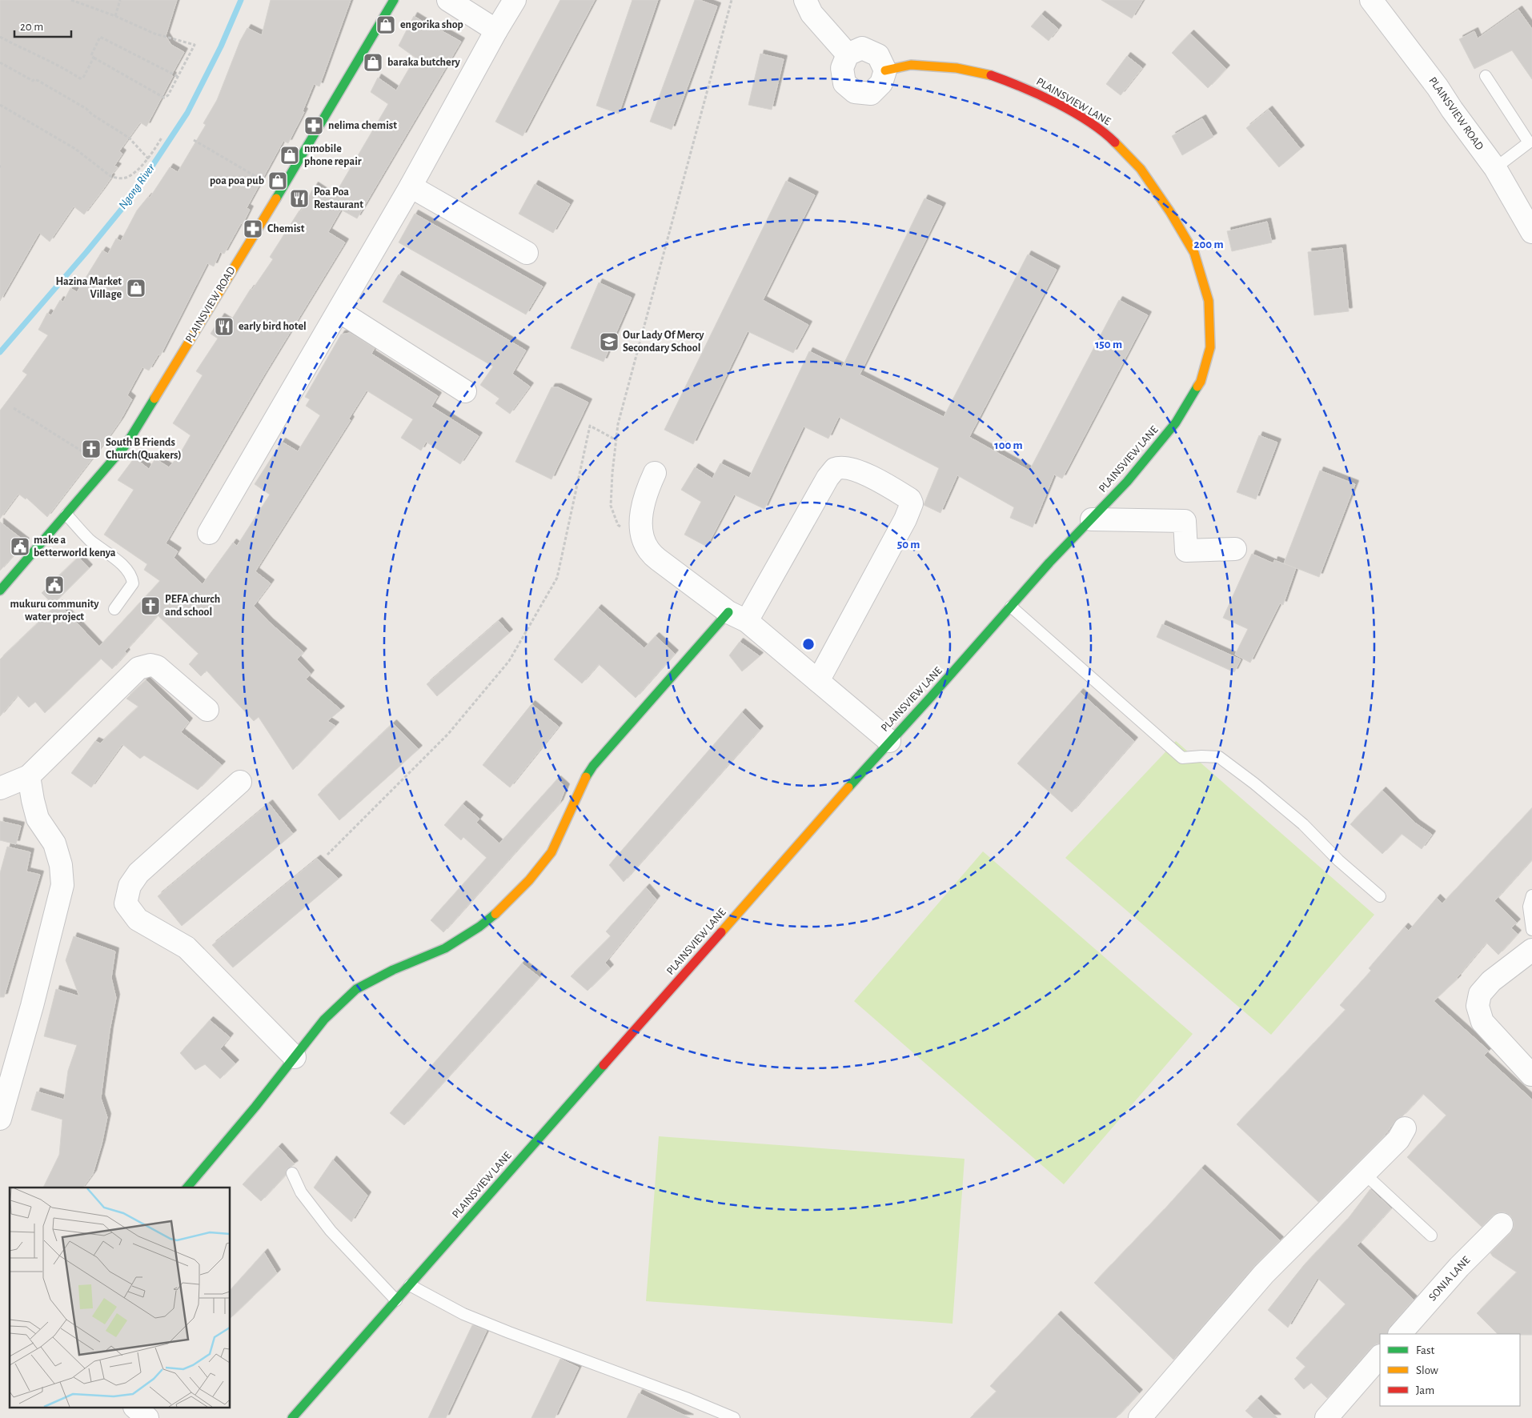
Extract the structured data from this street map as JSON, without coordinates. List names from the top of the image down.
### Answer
{
  "streets": {
    "street": ["PLAINSVIEW LANE", "PLAINSVIEW ROAD", "SONIA LANE"]
  },
  "water": ["Ngong River"],
  "places": {
    "shop": [
      "engorika shop",
      "baraka butchery",
      "nmobile phone repair",
      "poa poa pub",
      "Hazina Market Village"
    ],
    "pharmacy": ["nelima chemist", "Chemist"],
    "restaurant": ["Poa Poa Restaurant", "early bird hotel"],
    "school or university": ["Our Lady Of Mercy Secondary School"],
    "church": ["South B Friends Church(Quakers)", "PEFA church and school"],
    "public building": ["make a betterworld kenya", "mukuru community water project"]
  },
  "legend": ["Fast", "Slow", "Jam"],
  "scale_bar": "20 m",
  "rings": [
    "200 m",
    "150 m",
    "100 m",
    "50 m"
  ]
}
